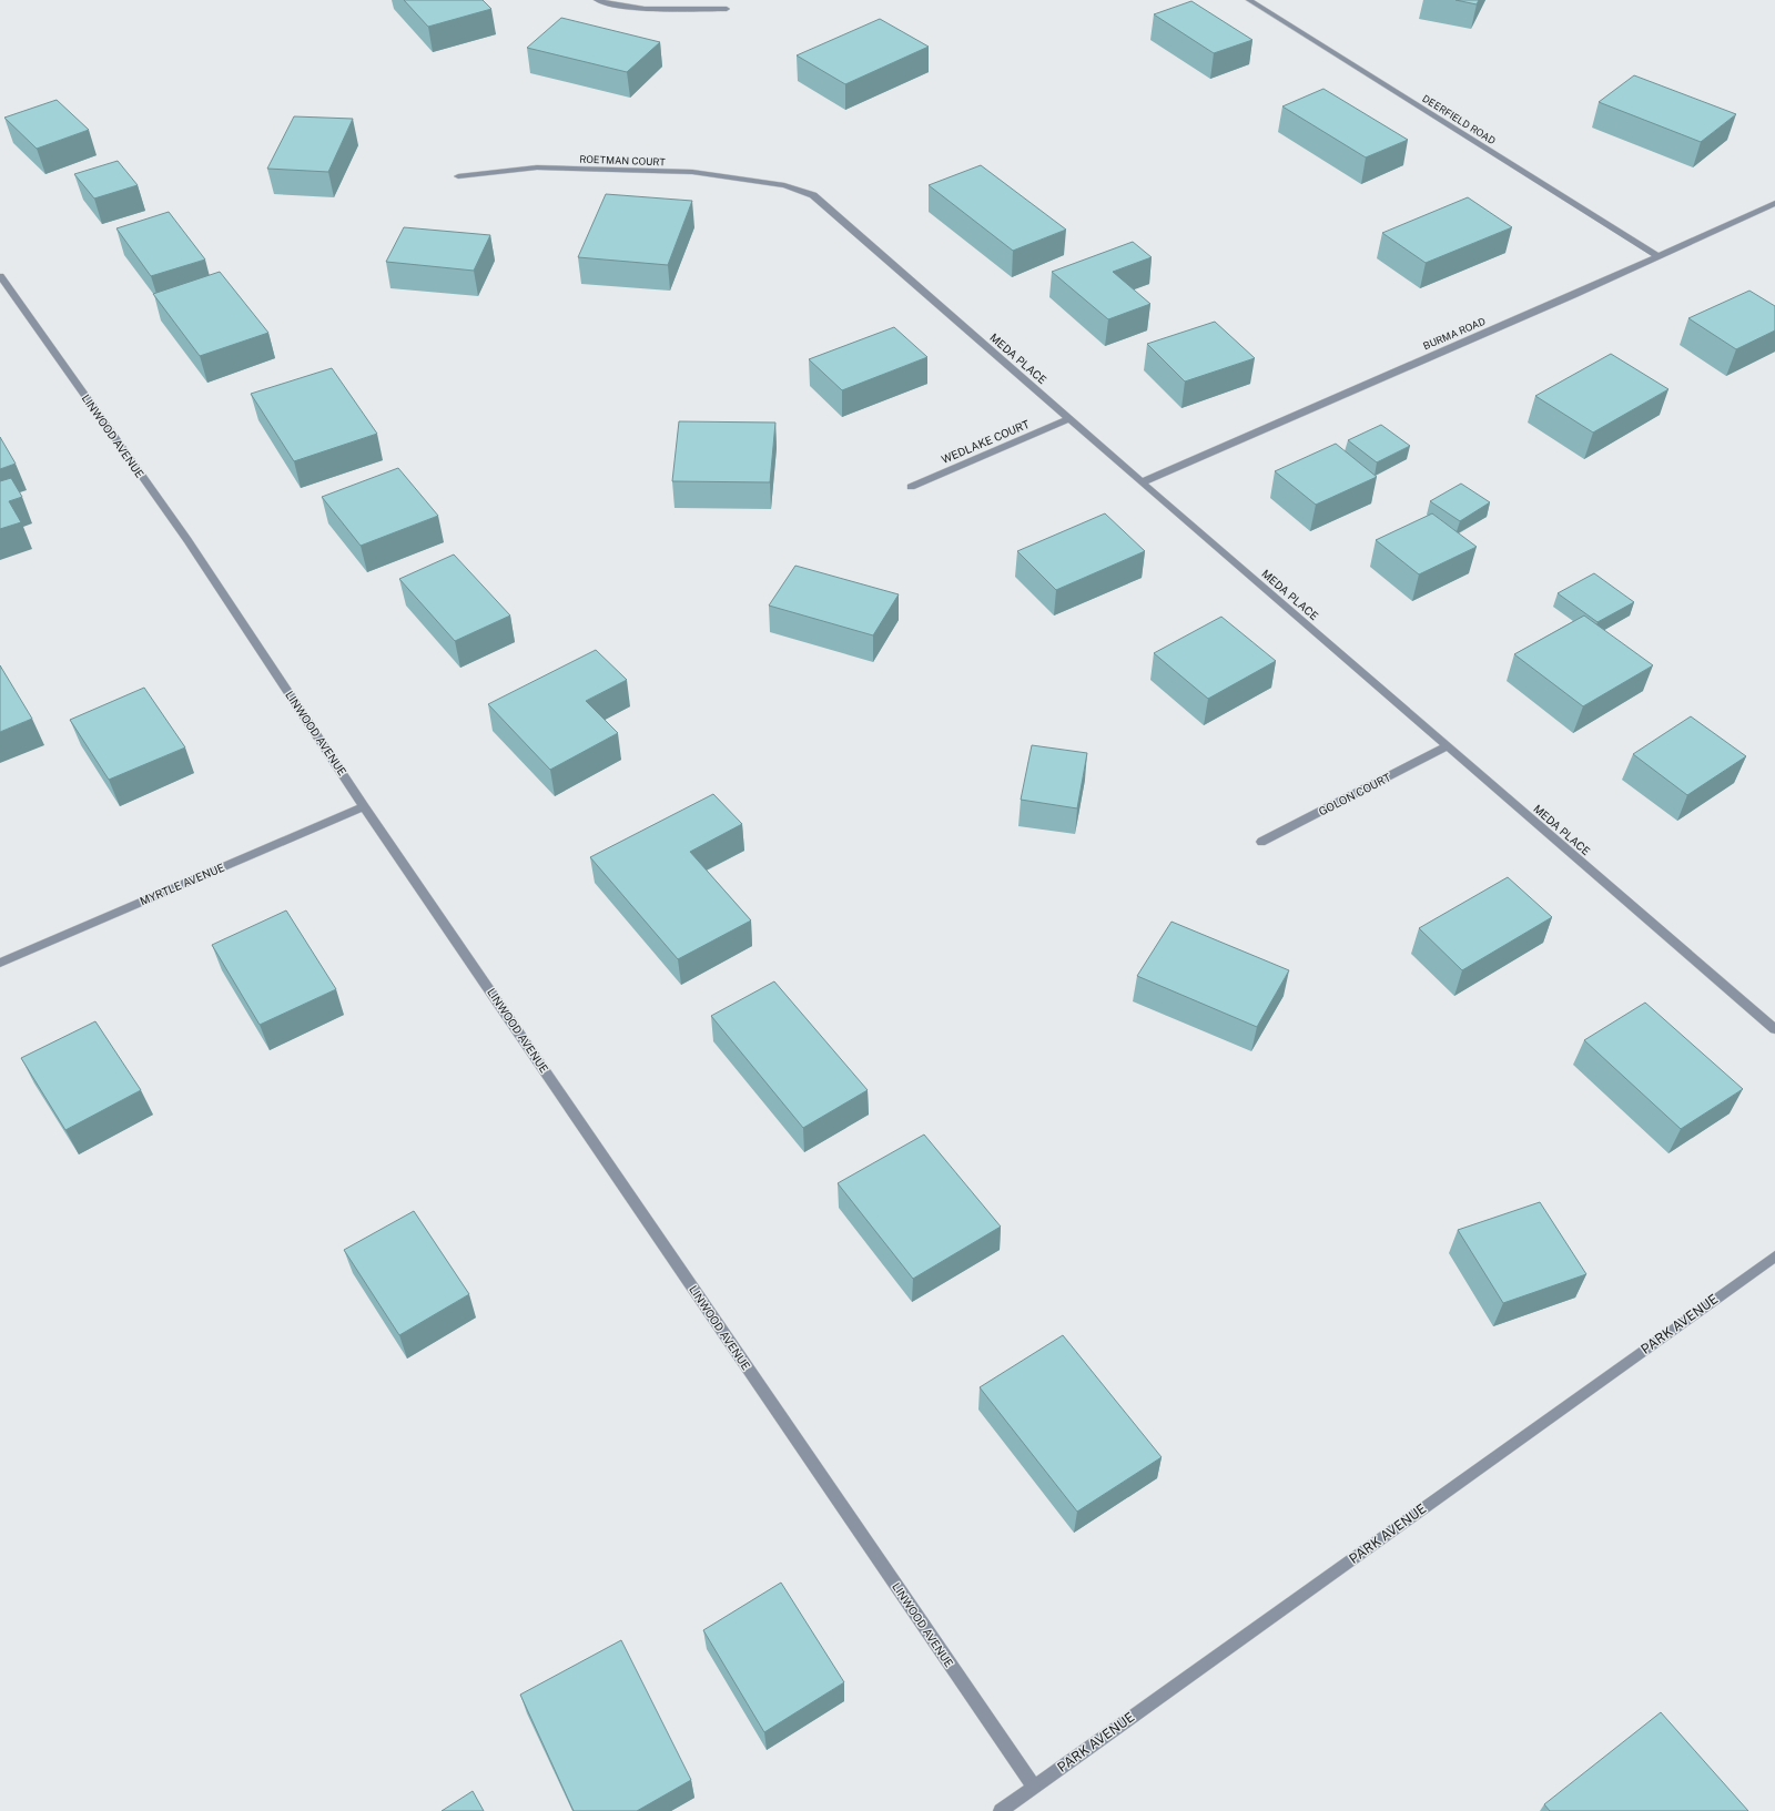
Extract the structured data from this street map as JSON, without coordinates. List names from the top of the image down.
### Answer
{
  "streets": {
    "street": [
      "DEERFIELD ROAD",
      "ROETMAN COURT",
      "BURMA ROAD",
      "MEDA PLACE",
      "LINWOOD AVENUE",
      "WEDLAKE COURT",
      "GOLON COURT",
      "MYRTLE AVENUE",
      "PARK AVENUE"
    ]
  },
  "crossings": [
    ["DEERFIELD ROAD", "BURMA ROAD"],
    ["ROETMAN COURT", "MEDA PLACE"],
    ["BURMA ROAD", "MEDA PLACE"],
    ["MEDA PLACE", "WEDLAKE COURT"],
    ["MEDA PLACE", "GOLON COURT"],
    ["LINWOOD AVENUE", "MYRTLE AVENUE"],
    ["LINWOOD AVENUE", "PARK AVENUE"]
  ]
}
